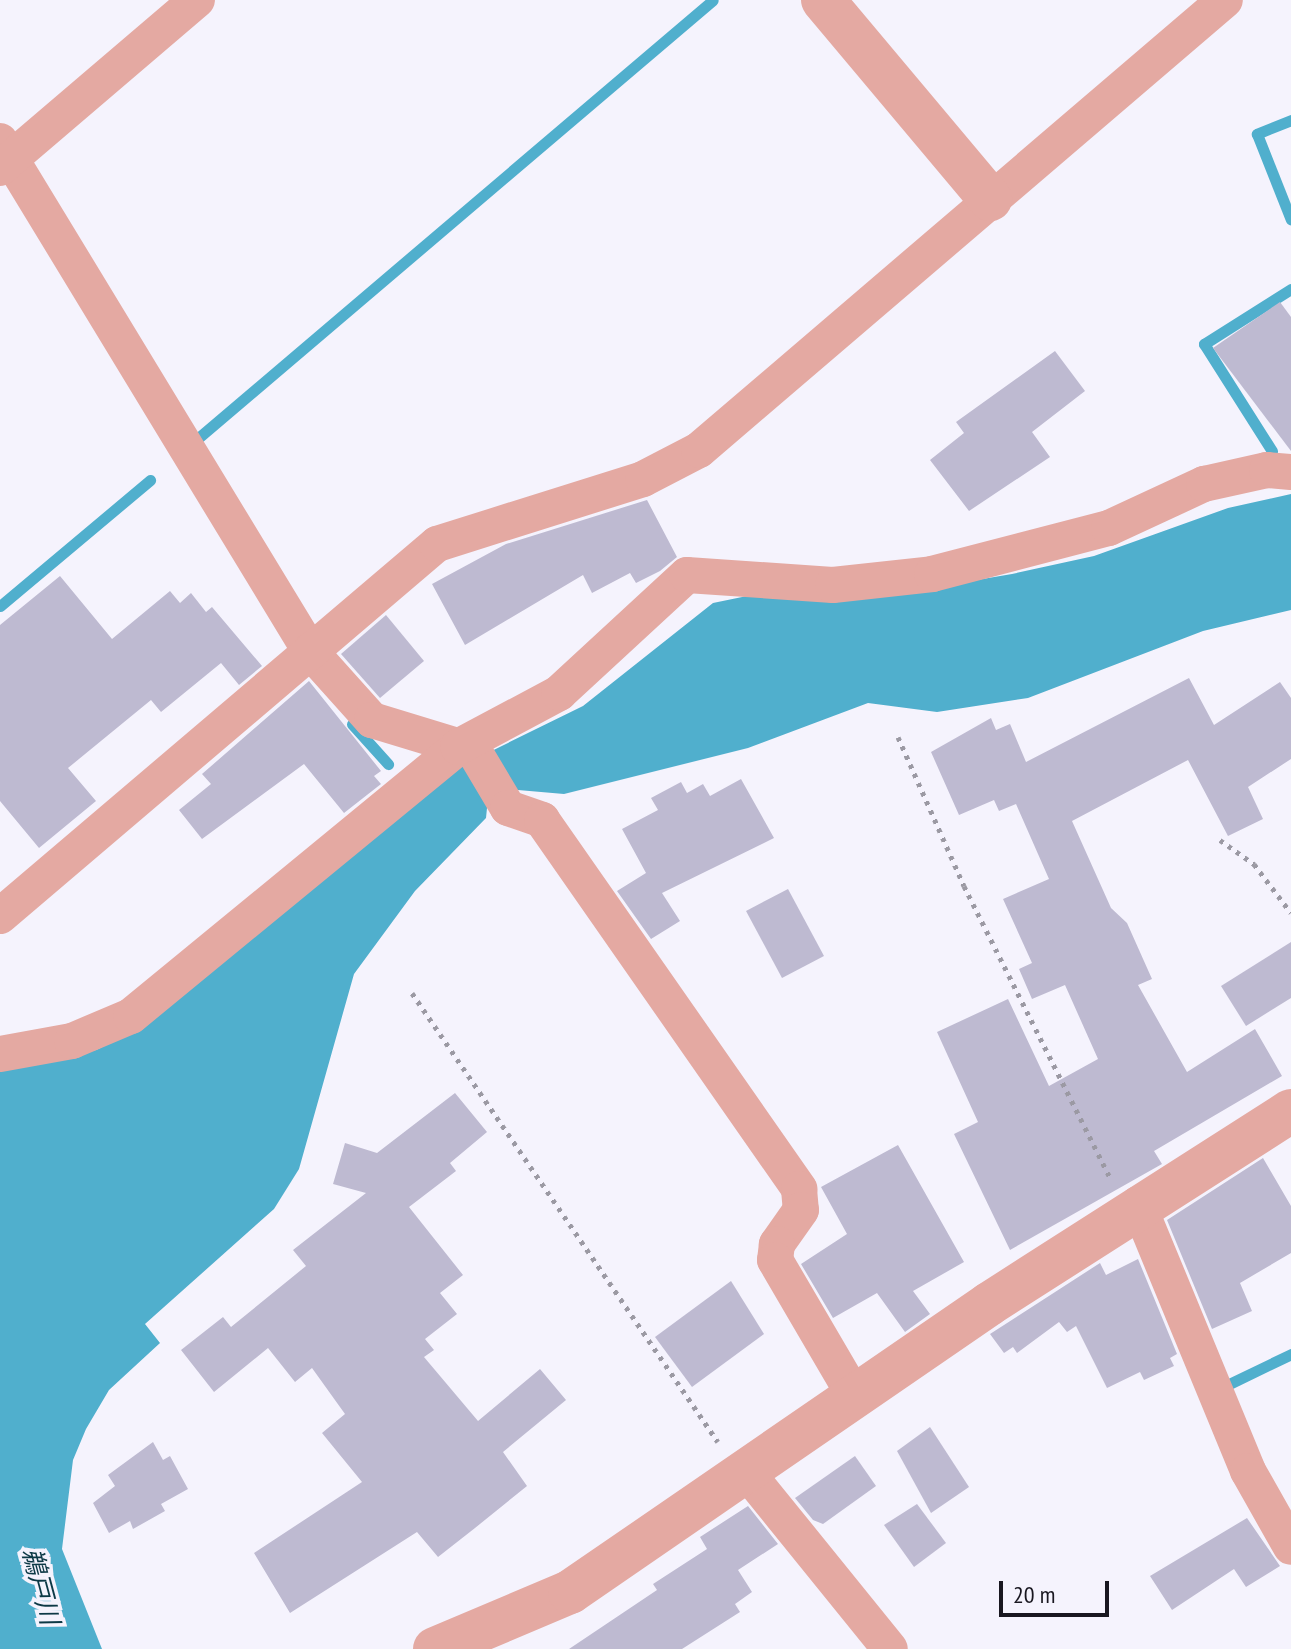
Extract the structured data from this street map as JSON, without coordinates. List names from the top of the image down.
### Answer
{
  "water": ["鵜戸川"],
  "scale_bar": "20 m"
}
